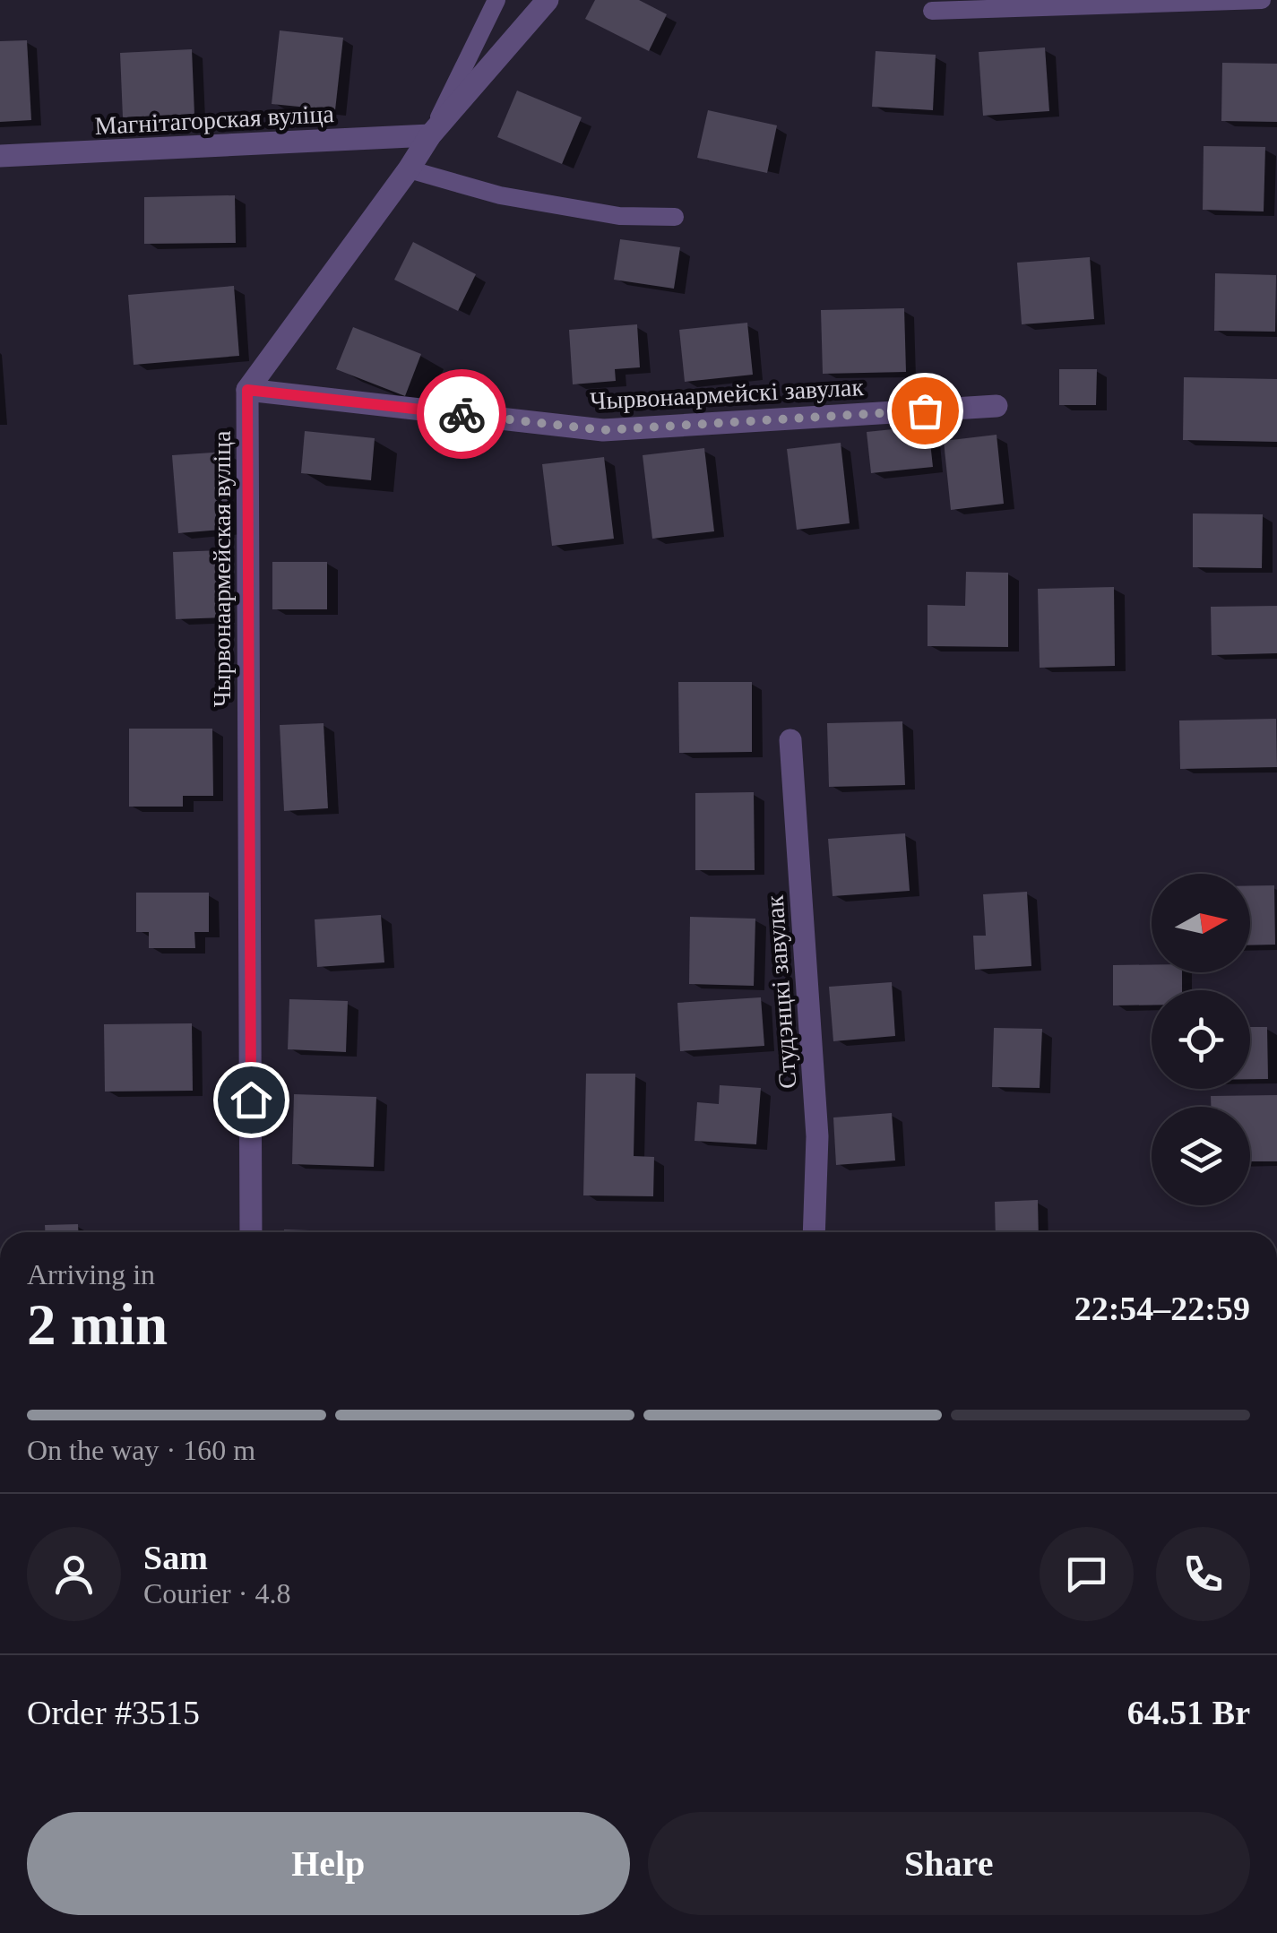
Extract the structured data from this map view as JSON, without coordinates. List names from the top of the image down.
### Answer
{
  "streets": {
    "street": [
      "Магнітагорская вуліца",
      "Чырвонаармейскі завулак",
      "Чырвонаармейская вуліца",
      "Студэнцкі завулак"
    ]
  },
  "crossings": [
    ["Чырвонаармейскі завулак", "Чырвонаармейская вуліца"]
  ],
  "north": "right",
  "page": {
    "heading": ["2 min", "Arriving in", "22:54–22:59"],
    "panel": [
      "Sam",
      "Courier · 4.8",
      "Order #3515",
      "64.51 Br"
    ],
    "bar": "On the way · 160 m",
    "buttons": ["Help", "Share"]
  }
}
